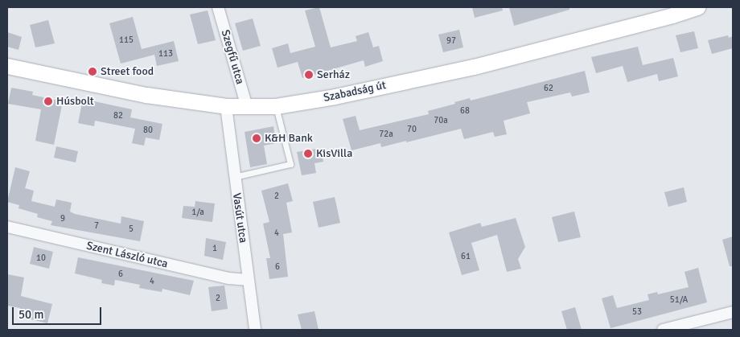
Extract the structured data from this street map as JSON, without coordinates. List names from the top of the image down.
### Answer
{
  "streets": {
    "main road": ["Szabadság út"],
    "street": ["Szegfű utca", "Vasút utca", "Szent László utca"]
  },
  "crossings": [
    ["Szegfű utca", "Szabadság út"],
    ["Szabadság út", "Vasút utca"],
    ["Vasút utca", "Szent László utca"]
  ],
  "places": [
    "Street food",
    "Serház",
    "Húsbolt",
    "K&H Bank",
    "KisVilla"
  ],
  "house_numbers": [
    "115",
    "97",
    "113",
    "62",
    "68",
    "82",
    "70a",
    "70",
    "80",
    "72a",
    "2",
    "1/a",
    "9",
    "7",
    "5",
    "4",
    "1",
    "61",
    "10",
    "6",
    "6",
    "4",
    "2",
    "51/A",
    "53"
  ],
  "scale_bar": "50 m"
}
